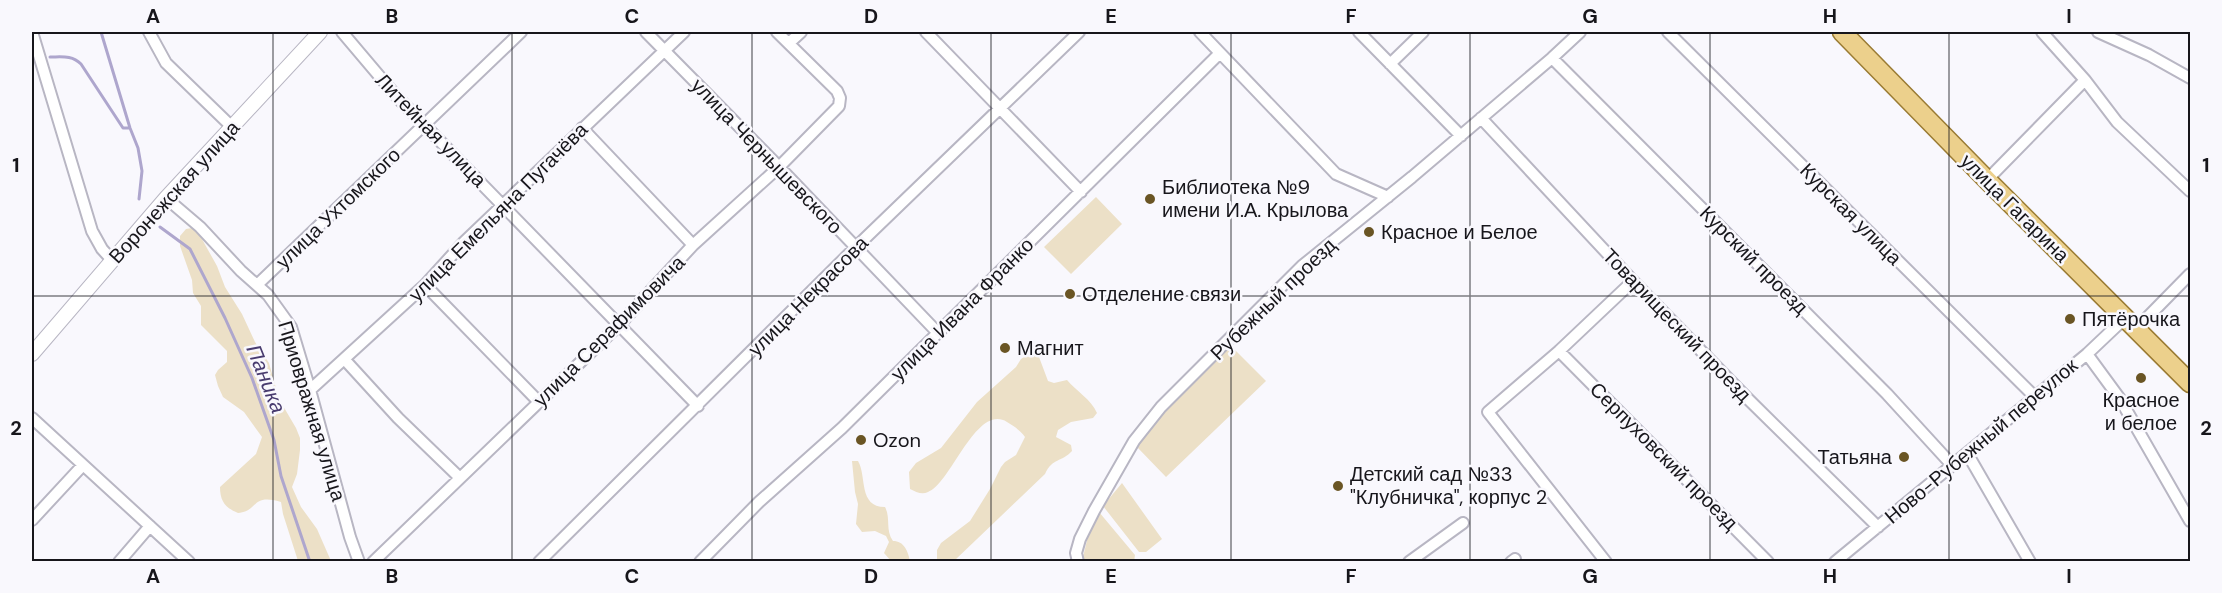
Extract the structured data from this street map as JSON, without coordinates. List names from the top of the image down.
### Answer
{
  "streets": {
    "main road": ["улица Гагарина"],
    "street": [
      "Литейная улица",
      "улица Чернышевского",
      "Воронежская улица",
      "улица Ухтомского",
      "улица Емельяна Пугачёва",
      "Курская улица",
      "Курский проезд",
      "улица Некрасова",
      "Рубежный проезд",
      "улица Ивана Франко",
      "Товарищеский проезд",
      "улица Серафимовича",
      "Приовражная улица",
      "Ново-Рубежный переулок",
      "Серпуховский проезд"
    ]
  },
  "crossings": [
    ["Литейная улица", "улица Ухтомского"],
    ["Литейная улица", "улица Емельяна Пугачёва"],
    ["Литейная улица", "улица Некрасова"],
    ["Литейная улица", "улица Серафимовича"],
    ["улица Чернышевского", "улица Емельяна Пугачёва"],
    ["улица Чернышевского", "улица Некрасова"],
    ["улица Чернышевского", "улица Ивана Франко"],
    ["улица Чернышевского", "улица Серафимовича"],
    ["Воронежская улица", "Приовражная улица"],
    ["улица Ухтомского", "Приовражная улица"],
    ["улица Гагарина", "Ново-Рубежный переулок"],
    ["улица Емельяна Пугачёва", "Приовражная улица"],
    ["Курская улица", "Ново-Рубежный переулок"],
    ["Курский проезд", "Рубежный проезд"],
    ["Курский проезд", "Ново-Рубежный переулок"],
    ["Рубежный проезд", "Товарищеский проезд"],
    ["Товарищеский проезд", "Ново-Рубежный переулок"]
  ],
  "water": ["Паника"],
  "places": [
    "Библиотека №9 имени И.А. Крылова",
    "Красное и Белое",
    "Отделение связи",
    "Пятёрочка",
    "Магнит",
    "Красное и белое",
    "Ozon",
    "Татьяна",
    "Детский сад №33 \"Клубничка\", корпус 2"
  ],
  "grid": {
    "columns": [
      "A",
      "B",
      "C",
      "D",
      "E",
      "F",
      "G",
      "H",
      "I"
    ],
    "rows": ["1", "2"]
  }
}
